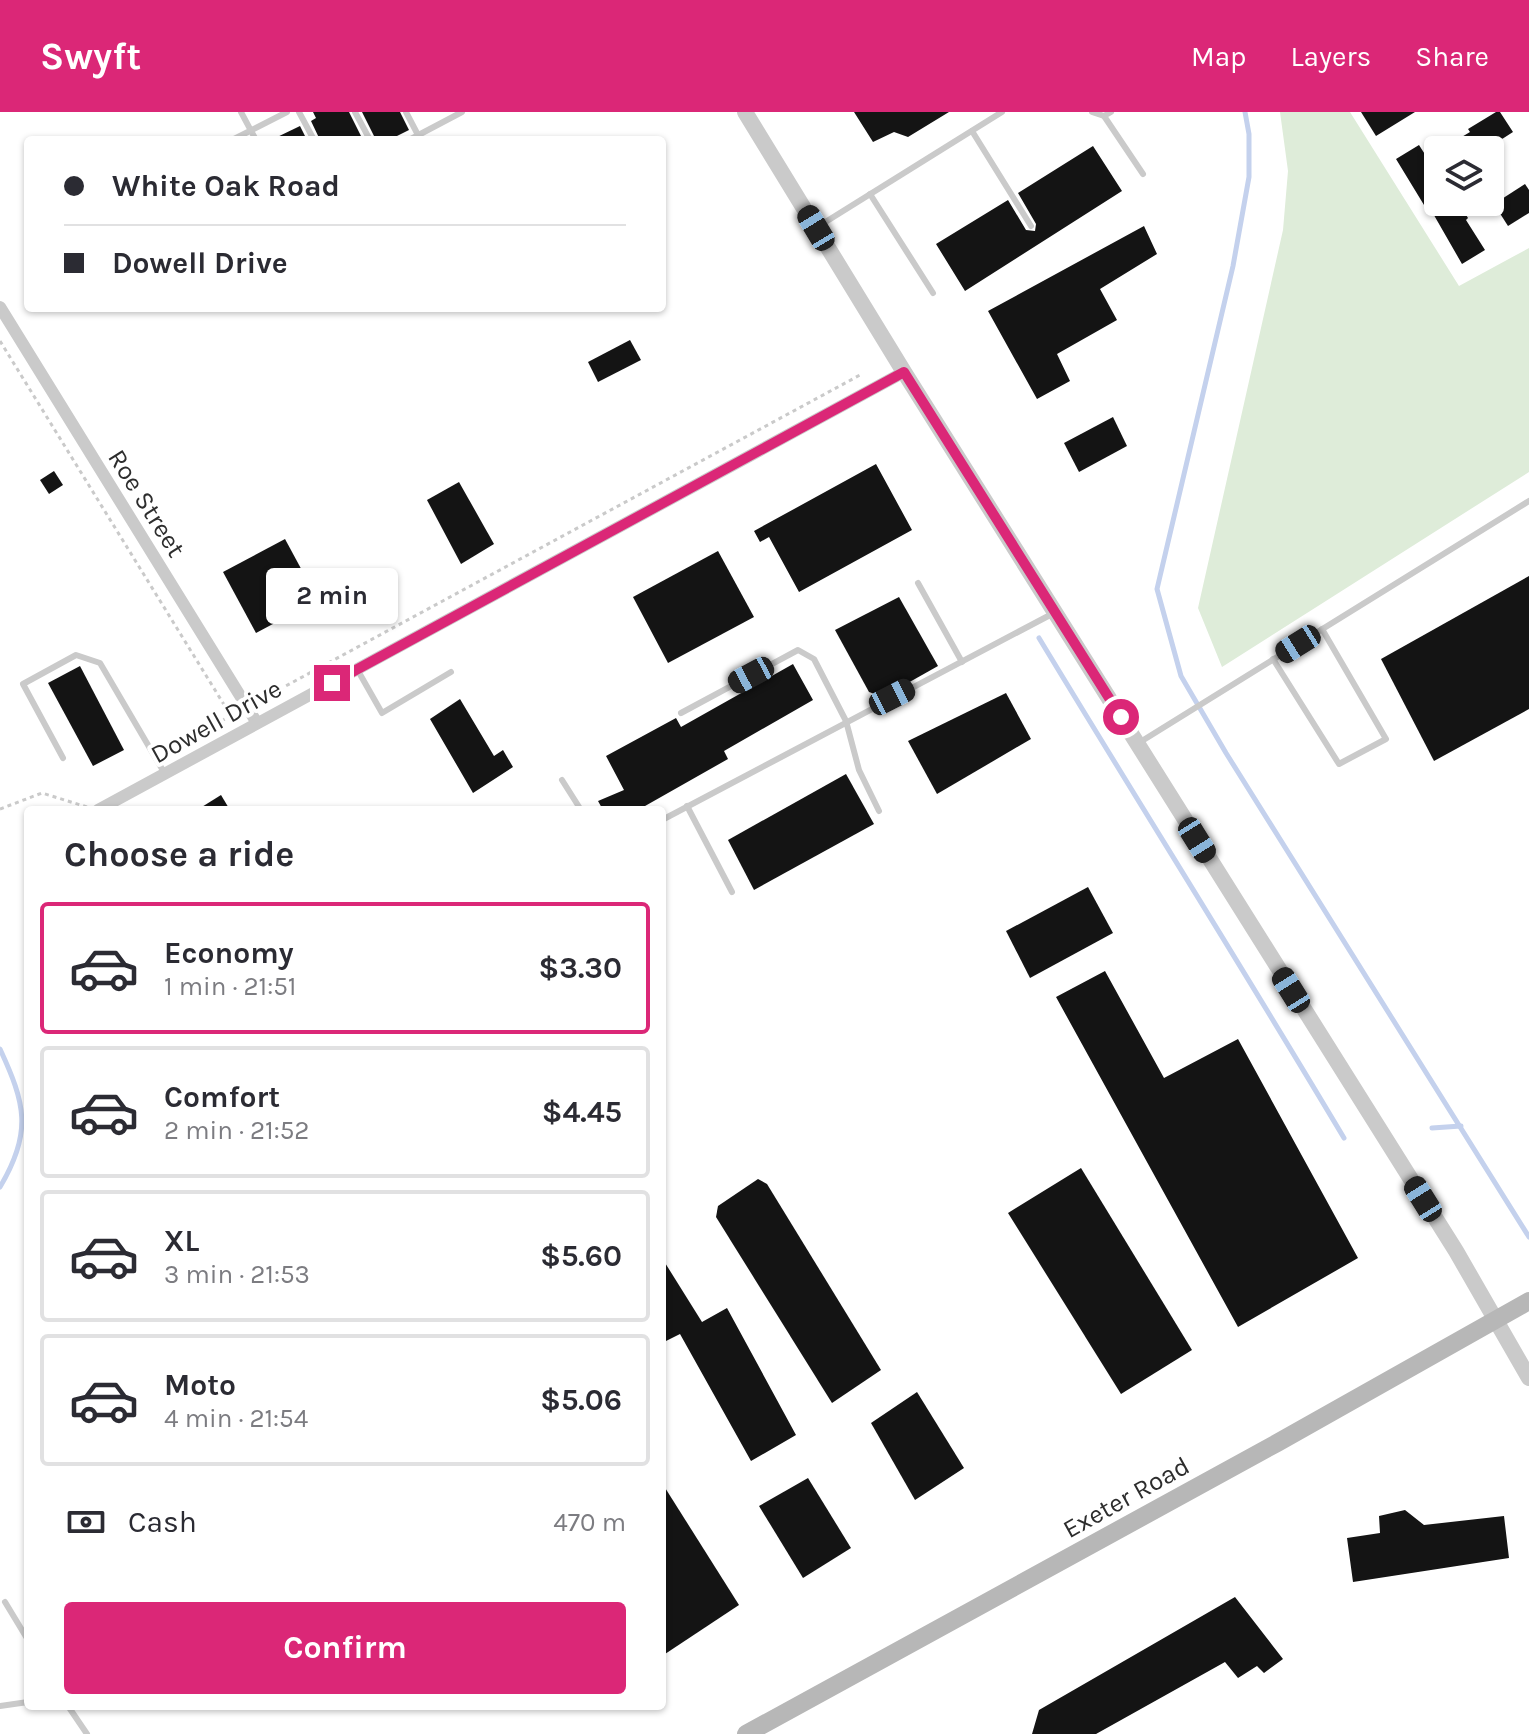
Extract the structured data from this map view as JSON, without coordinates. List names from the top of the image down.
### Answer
{
  "streets": {
    "main road": ["Exeter Road"],
    "street": ["Roe Street", "Dowell Drive"]
  },
  "crossings": [
    ["Roe Street", "Dowell Drive"]
  ],
  "page": {
    "header": "Swyft",
    "nav": ["Map", "Layers", "Share"],
    "banner": ["White Oak Road", "Dowell Drive"],
    "bubble": "2 min",
    "heading": "Choose a ride",
    "list": [
      {
        "name": "Economy",
        "note": "1 min · 21:51",
        "value": "$3.30"
      },
      {
        "name": "Comfort",
        "note": "2 min · 21:52",
        "value": "$4.45"
      },
      {
        "name": "XL",
        "note": "3 min · 21:53",
        "value": "$5.60"
      },
      {
        "name": "Moto",
        "note": "4 min · 21:54",
        "value": "$5.06"
      }
    ],
    "pay": ["Cash", "470 m"],
    "buttons": "Confirm"
  }
}
